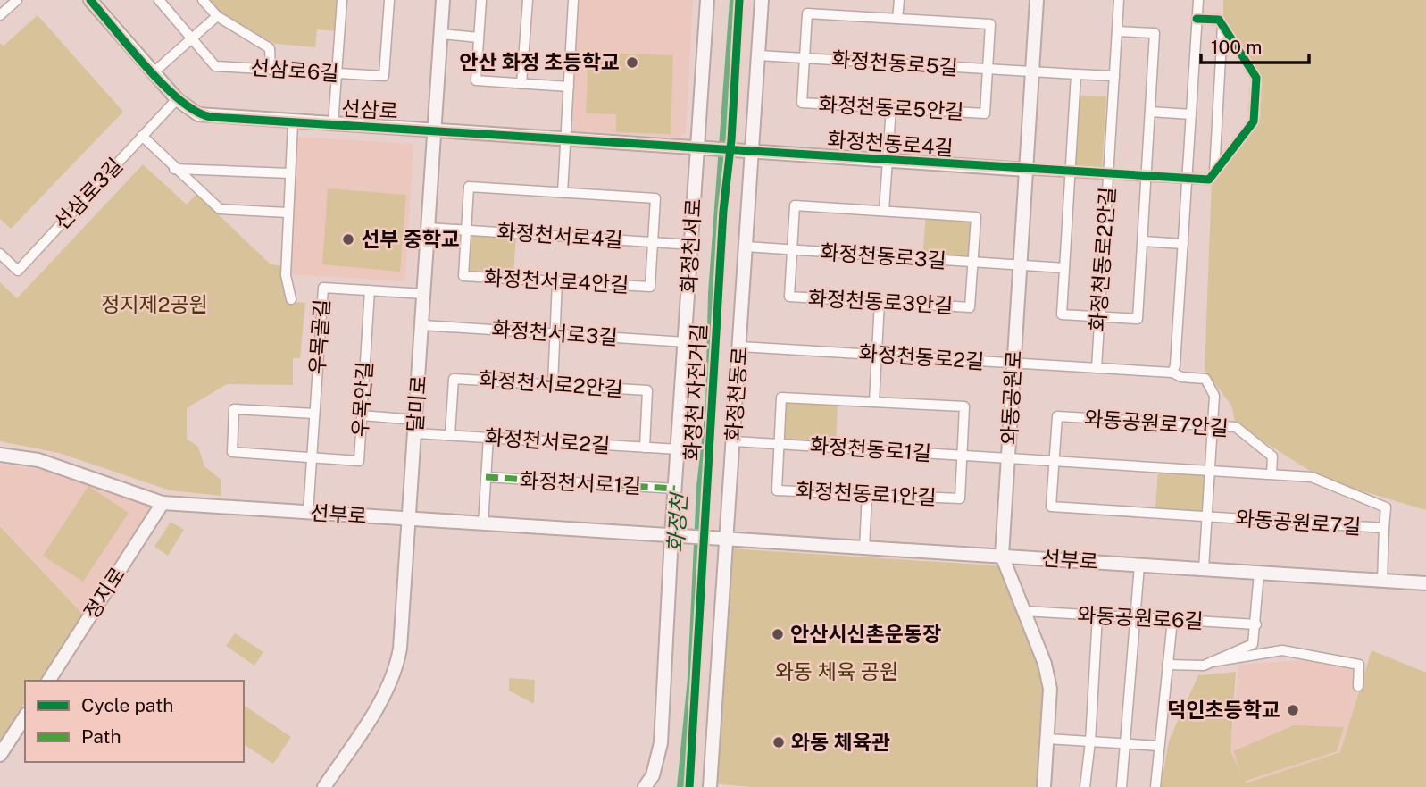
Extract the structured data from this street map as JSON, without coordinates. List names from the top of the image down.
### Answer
{
  "streets": {
    "street": [
      "화정천동로5길",
      "선삼로6길",
      "화정천동로5안길",
      "선삼로",
      "화정천동로4길",
      "선삼로3길",
      "화정천서로4길",
      "화정천서로",
      "화정천동로3길",
      "화정천동로2안길",
      "화정천서로4안길",
      "화정천동로3안길",
      "화정천서로3길",
      "우목골길",
      "화정천동로2길",
      "화정천서로2안길",
      "화정천동로",
      "와동공원로",
      "우목안길",
      "달미로",
      "와동공원로7안길",
      "화정천서로2길",
      "화정천동로1길",
      "화정천서로1길",
      "화정천동로1안길",
      "선부로",
      "와동공원로7길",
      "정지로",
      "와동공원로6길"
    ],
    "cycle path": ["화정천 자전거길"]
  },
  "crossings": [
    ["화정천동로5길", "화정천동로5안길"],
    ["화정천동로5길", "화정천동로2안길"],
    ["화정천동로5길", "화정천동로"],
    ["화정천동로5길", "와동공원로"],
    ["선삼로", "화정천동로4길"],
    ["선삼로", "선삼로3길"],
    ["선삼로", "화정천서로"],
    ["선삼로", "달미로"],
    ["화정천동로4길", "화정천동로"],
    ["화정천동로4길", "와동공원로"],
    ["화정천서로4길", "화정천서로"],
    ["화정천서로4길", "화정천서로4안길"],
    ["화정천서로4길", "달미로"],
    ["화정천서로", "화정천서로3길"],
    ["화정천서로", "화정천서로2길"],
    ["화정천서로", "화정천서로1길"],
    ["화정천서로", "선부로"],
    ["화정천동로3길", "화정천동로3안길"],
    ["화정천동로3길", "화정천동로"],
    ["화정천동로3길", "와동공원로"],
    ["화정천동로2안길", "화정천동로2길"],
    ["화정천서로3길", "달미로"],
    ["우목골길", "우목안길"],
    ["우목골길", "달미로"],
    ["우목골길", "선부로"],
    ["화정천동로2길", "화정천동로"],
    ["화정천동로2길", "와동공원로"],
    ["화정천동로2길", "와동공원로7안길"],
    ["화정천서로2안길", "화정천서로2길"],
    ["화정천동로", "화정천동로1길"],
    ["화정천동로", "선부로"],
    ["와동공원로", "화정천동로1길"],
    ["와동공원로", "선부로"],
    ["와동공원로", "와동공원로7길"],
    ["와동공원로", "와동공원로6길"],
    ["우목안길", "화정천서로2길"],
    ["달미로", "화정천서로2길"],
    ["달미로", "선부로"],
    ["와동공원로7안길", "와동공원로7길"],
    ["화정천동로1길", "화정천동로1안길"],
    ["화정천동로1길", "와동공원로7길"],
    ["선부로", "정지로"]
  ],
  "water": ["화정천"],
  "parks": ["정지제2공원", "와동 체육 공원"],
  "places": [
    "안산 화정 초등학교",
    "선부 중학교",
    "안산시신촌운동장",
    "덕인초등학교",
    "와동 체육관"
  ],
  "legend": ["Cycle path", "Path"],
  "scale_bar": "100 m"
}
